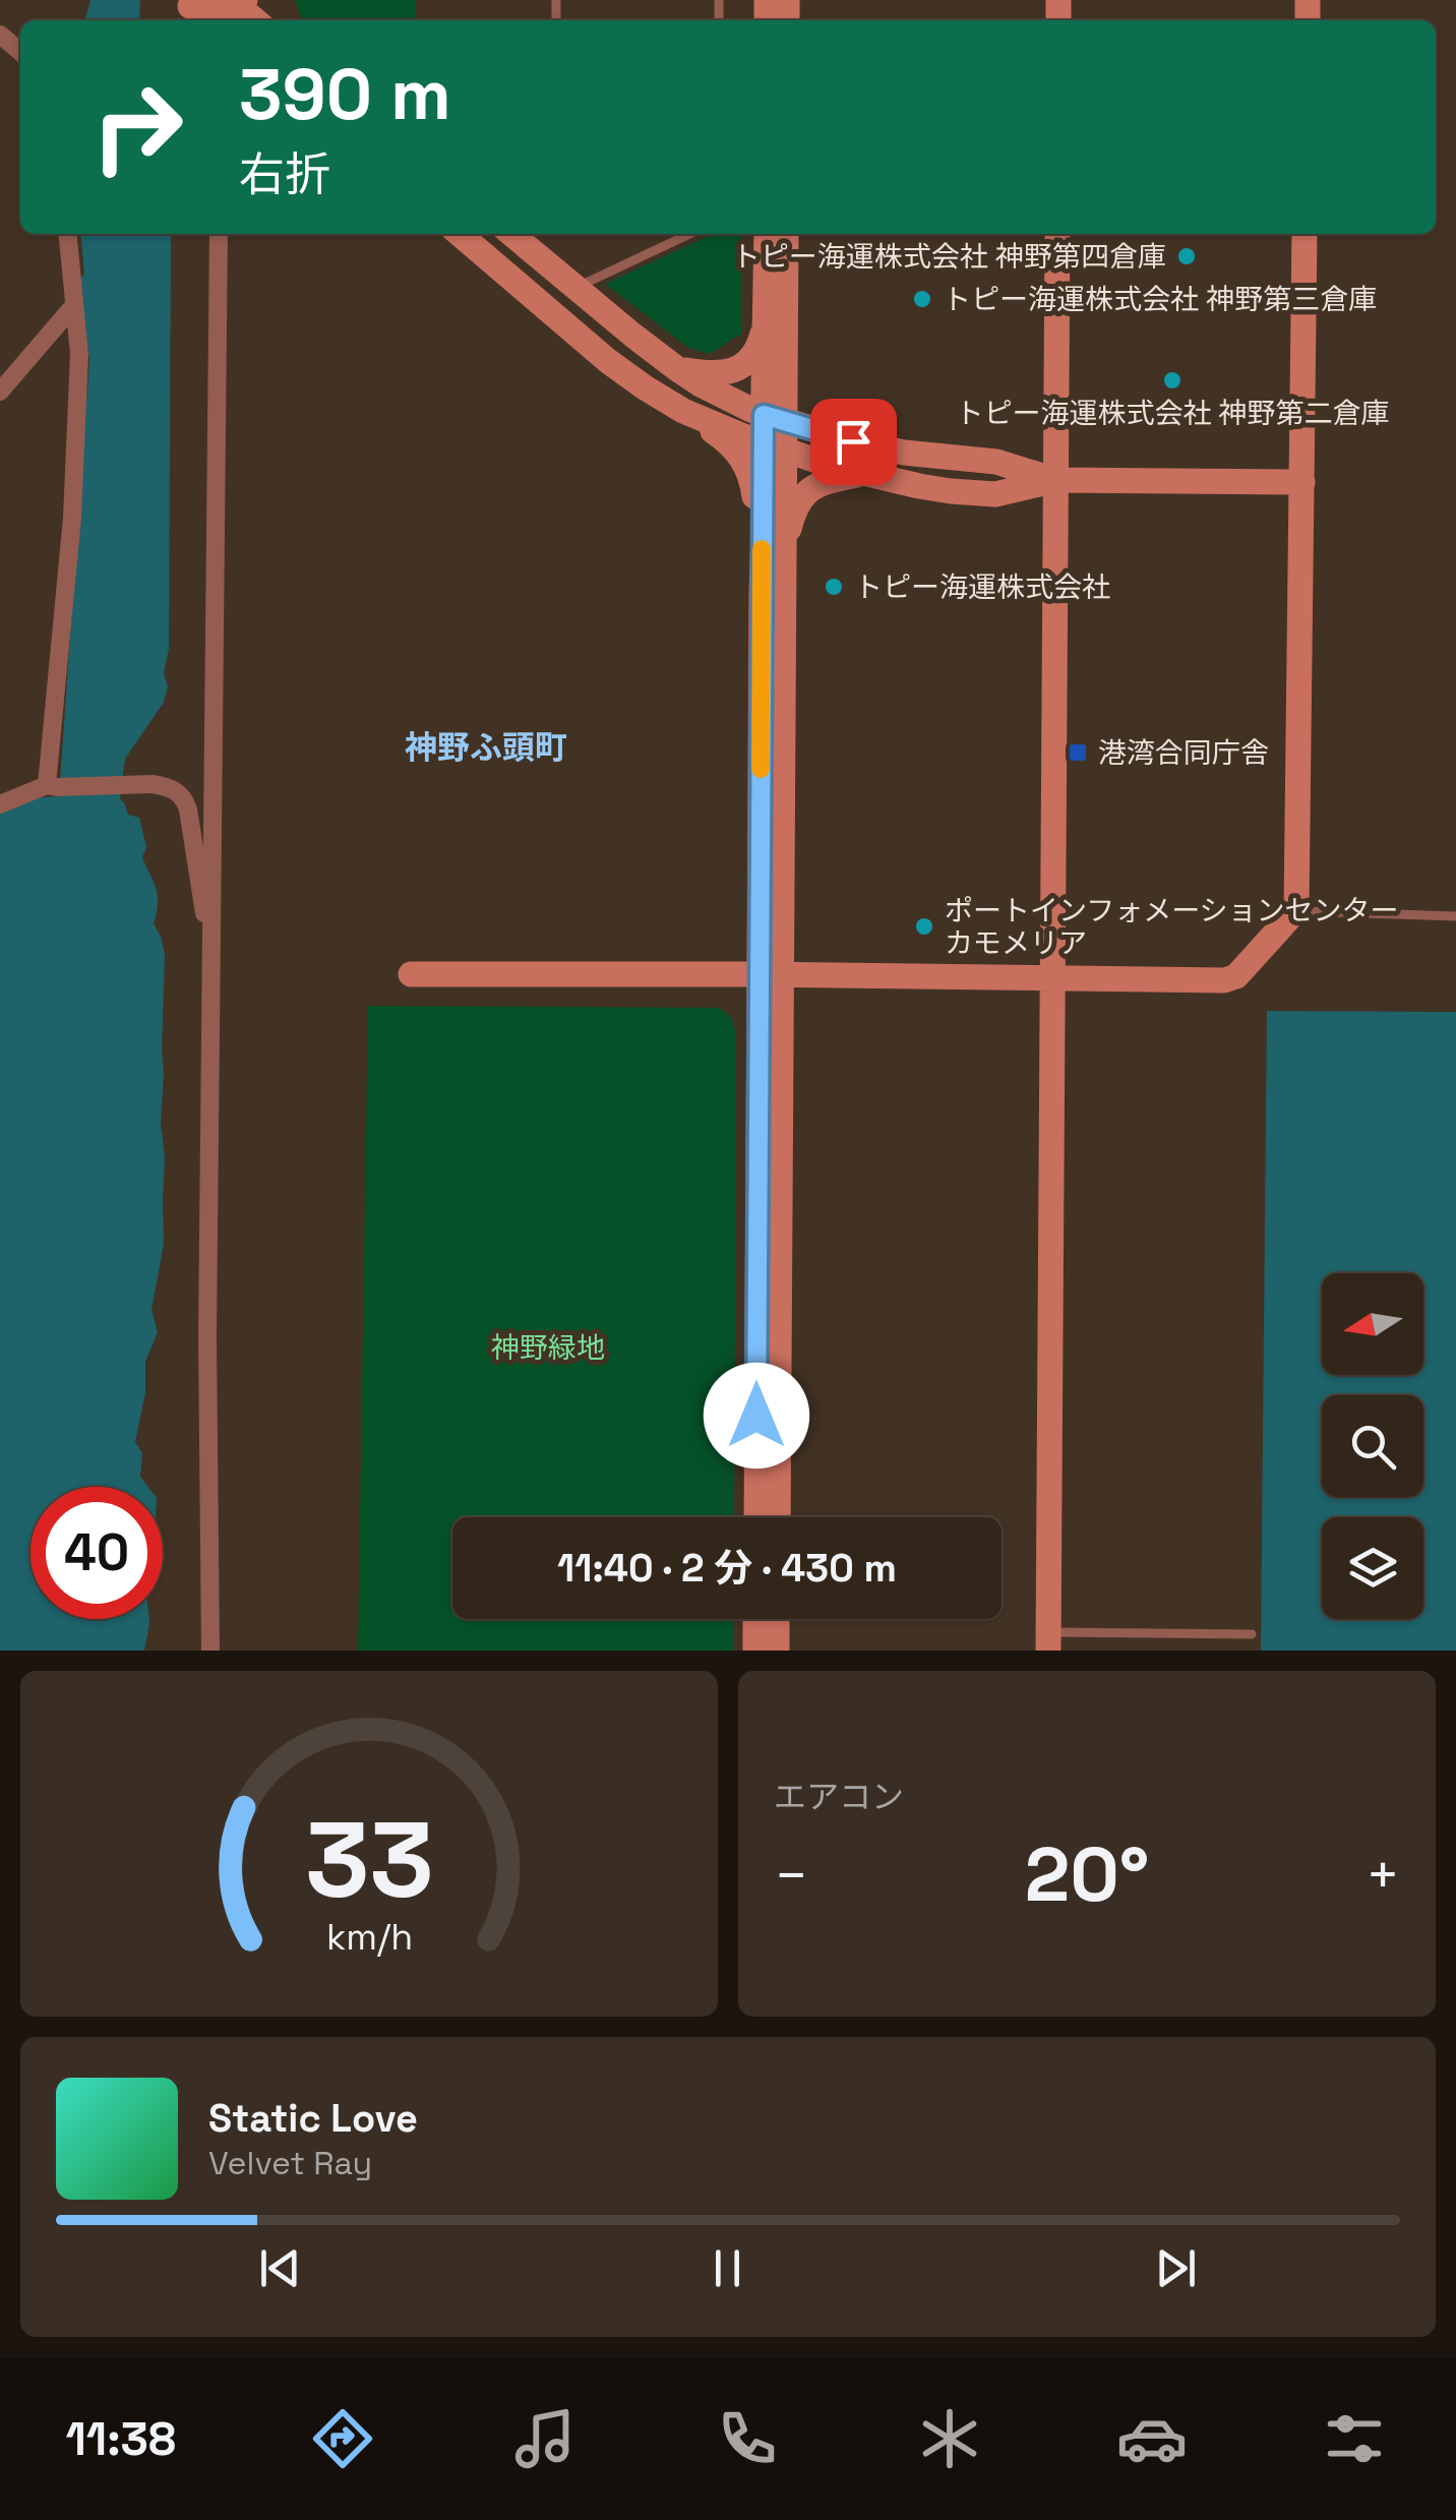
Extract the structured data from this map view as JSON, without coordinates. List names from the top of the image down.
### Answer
{
  "districts": ["神野ふ頭町"],
  "parks": ["神野緑地"],
  "places": {
    "other": [
      "トピー海運株式会社 神野第四倉庫",
      "トピー海運株式会社 神野第三倉庫",
      "トピー海運株式会社 神野第二倉庫",
      "トピー海運株式会社",
      "ポートインフォメーションセンター カモメリア"
    ],
    "transit": ["港湾合同庁舎"]
  },
  "north": "left",
  "page": {
    "turn": ["390 m", "右折"],
    "limit": "40",
    "trip": "11:40 · 2 分 · 430 m",
    "tile": "エアコン",
    "heat": ["−", "20°", "+"],
    "song": ["Static Love", "Velvet Ray"],
    "tabs": "11:38",
    "gauge": ["33", "km/h"]
  }
}
